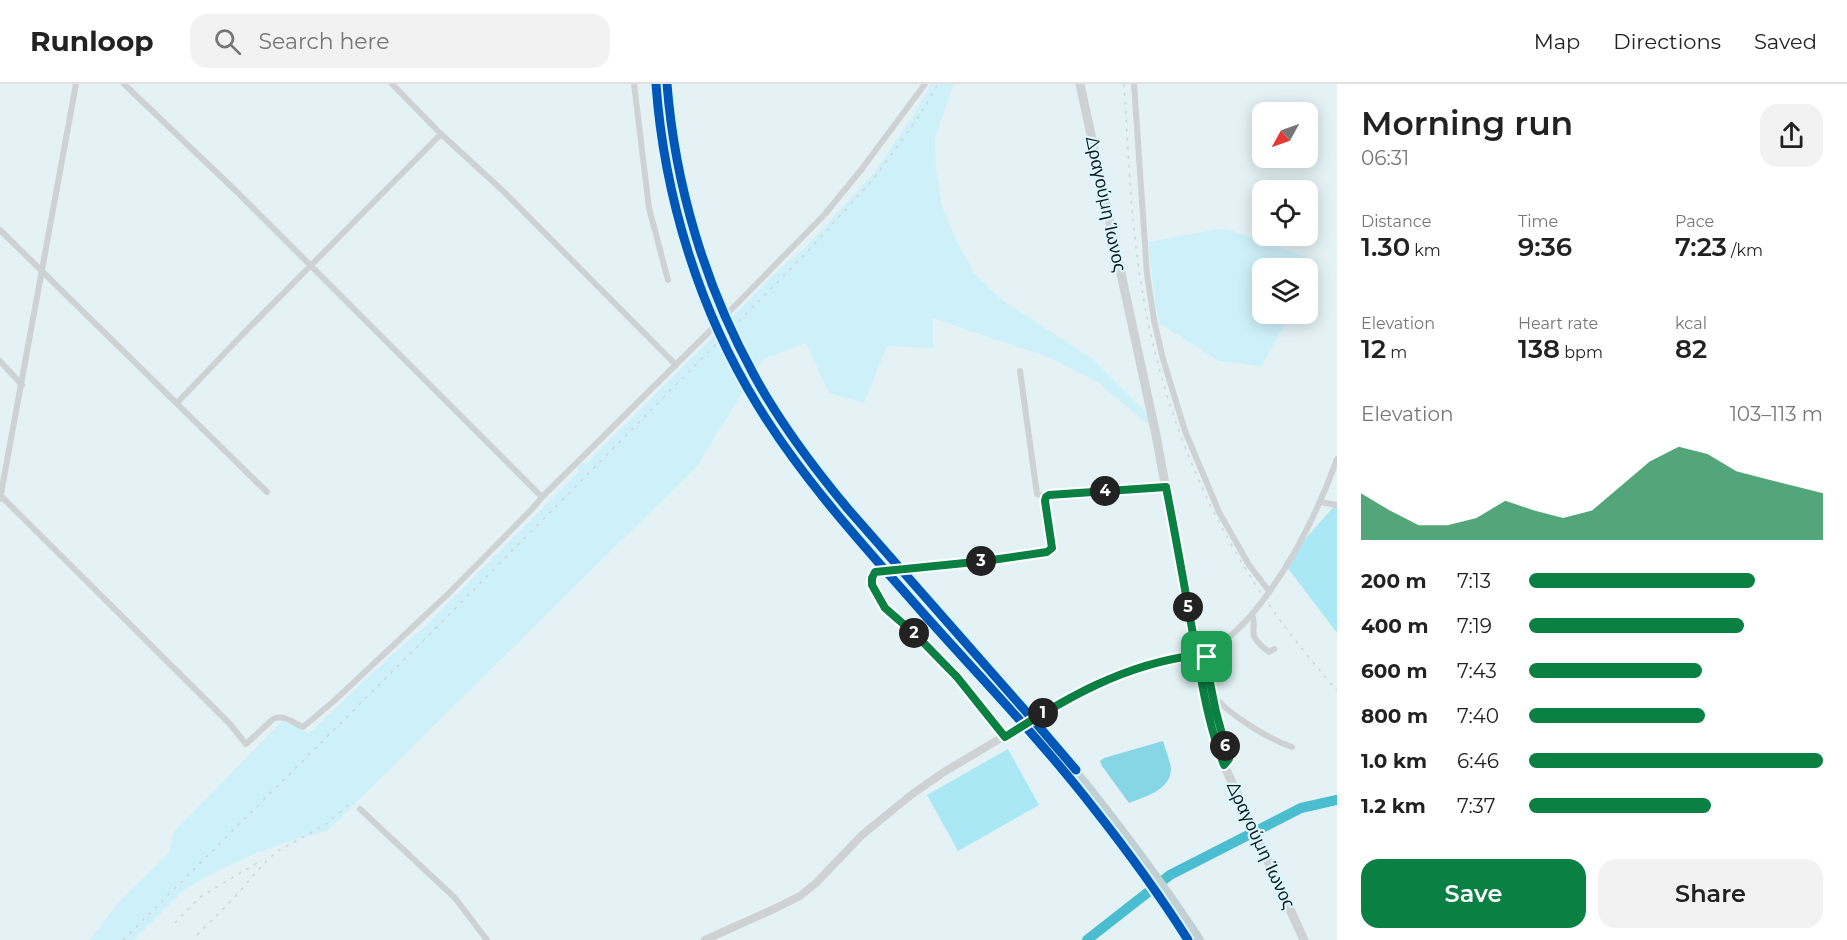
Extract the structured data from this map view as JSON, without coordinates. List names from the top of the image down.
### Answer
{
  "streets": {
    "main road": ["Δραγούμη Ίωνος"]
  },
  "north": "bottom left",
  "page": {
    "header": "Runloop",
    "search": "Search here",
    "nav": ["Map", "Directions", "Saved"],
    "heading": ["Morning run", "06:31"],
    "stats": [
      ["Distance", "1.30 km"],
      ["Time", "9:36"],
      ["Pace", "7:23 /km"],
      ["Elevation", "12 m"],
      ["Heart rate", "138 bpm"],
      ["kcal", "82"]
    ],
    "chart": ["Elevation", "103–113 m"],
    "pins": [
      "4",
      "3",
      "5",
      "2",
      "1",
      "6"
    ],
    "list": [
      {
        "name": "200 m",
        "note": "7:13"
      },
      {
        "name": "400 m",
        "note": "7:19"
      },
      {
        "name": "600 m",
        "note": "7:43"
      },
      {
        "name": "800 m",
        "note": "7:40"
      },
      {
        "name": "1.0 km",
        "note": "6:46"
      },
      {
        "name": "1.2 km",
        "note": "7:37"
      }
    ],
    "buttons": ["Save", "Share"]
  }
}
